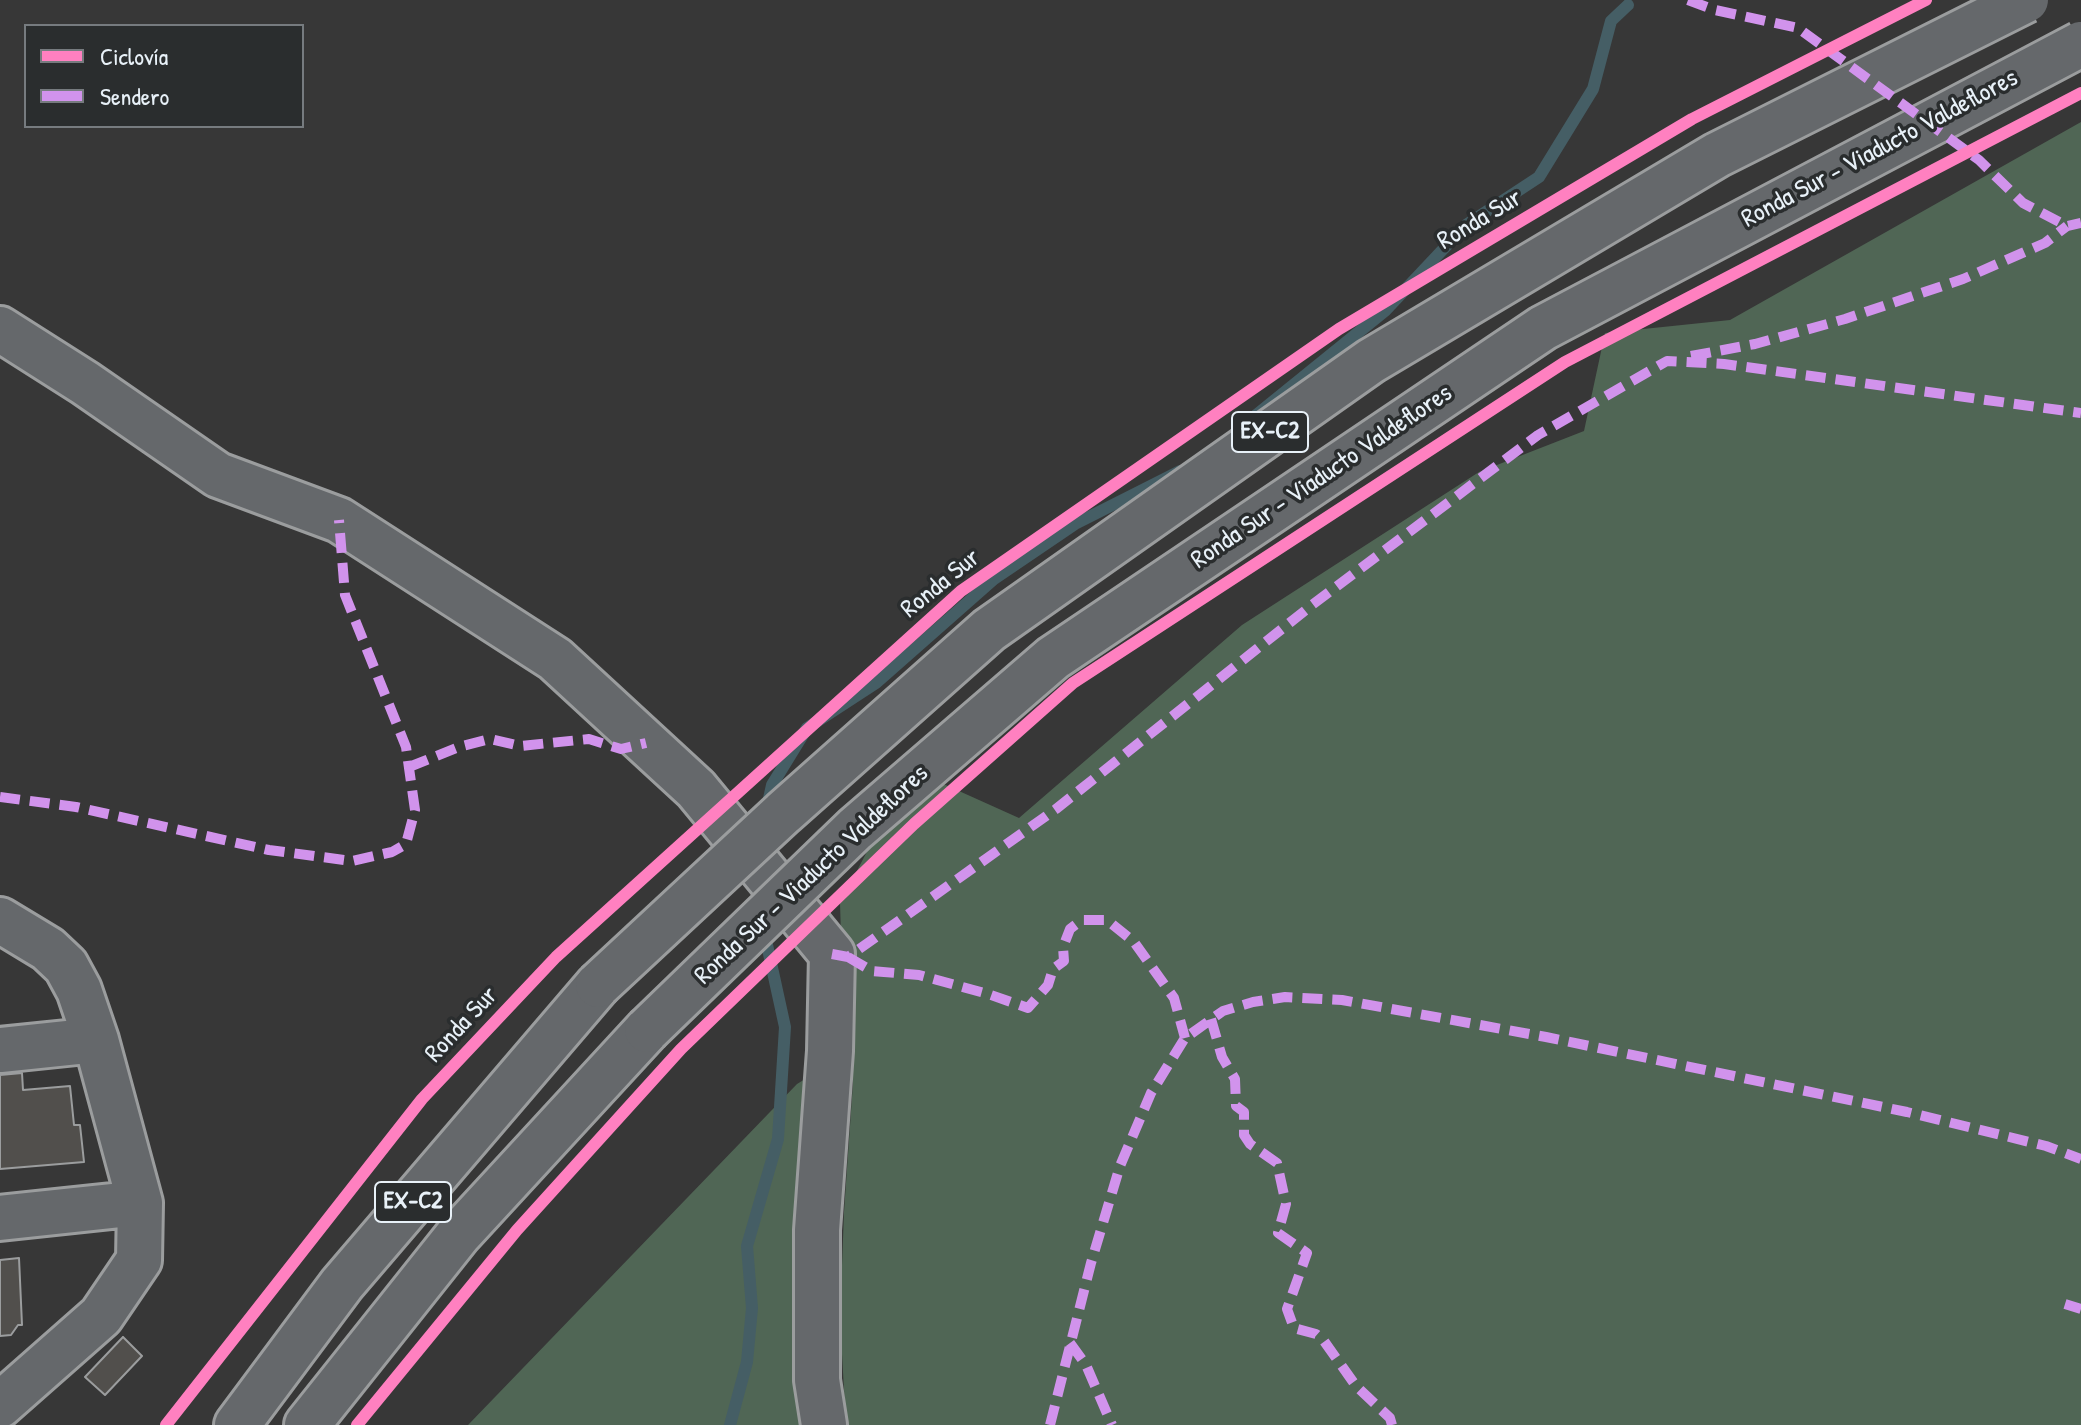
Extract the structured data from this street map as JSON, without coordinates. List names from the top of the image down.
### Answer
{
  "streets": {
    "main road": ["Ronda Sur - Viaducto Valdeflores", "EX-C2"],
    "cycle path": ["Ronda Sur"]
  },
  "legend": ["Ciclovía", "Sendero"]
}
